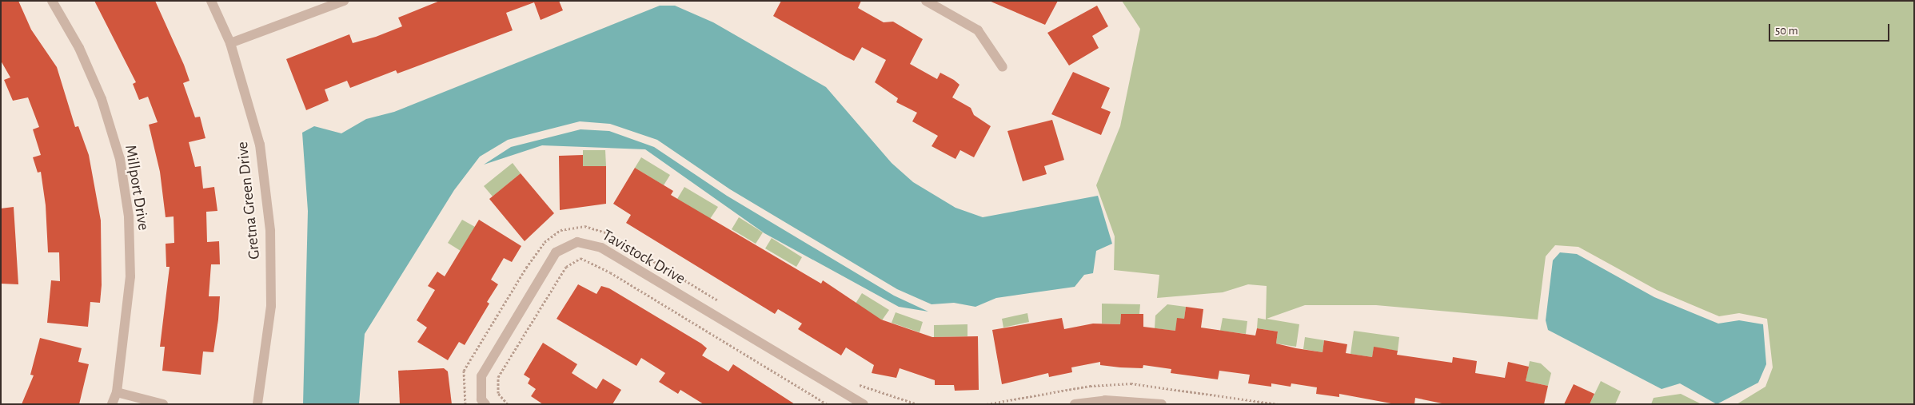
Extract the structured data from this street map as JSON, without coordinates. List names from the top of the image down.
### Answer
{
  "streets": {
    "street": ["Millport Drive", "Gretna Green Drive", "Tavistock Drive"]
  },
  "scale_bar": "50 m"
}
